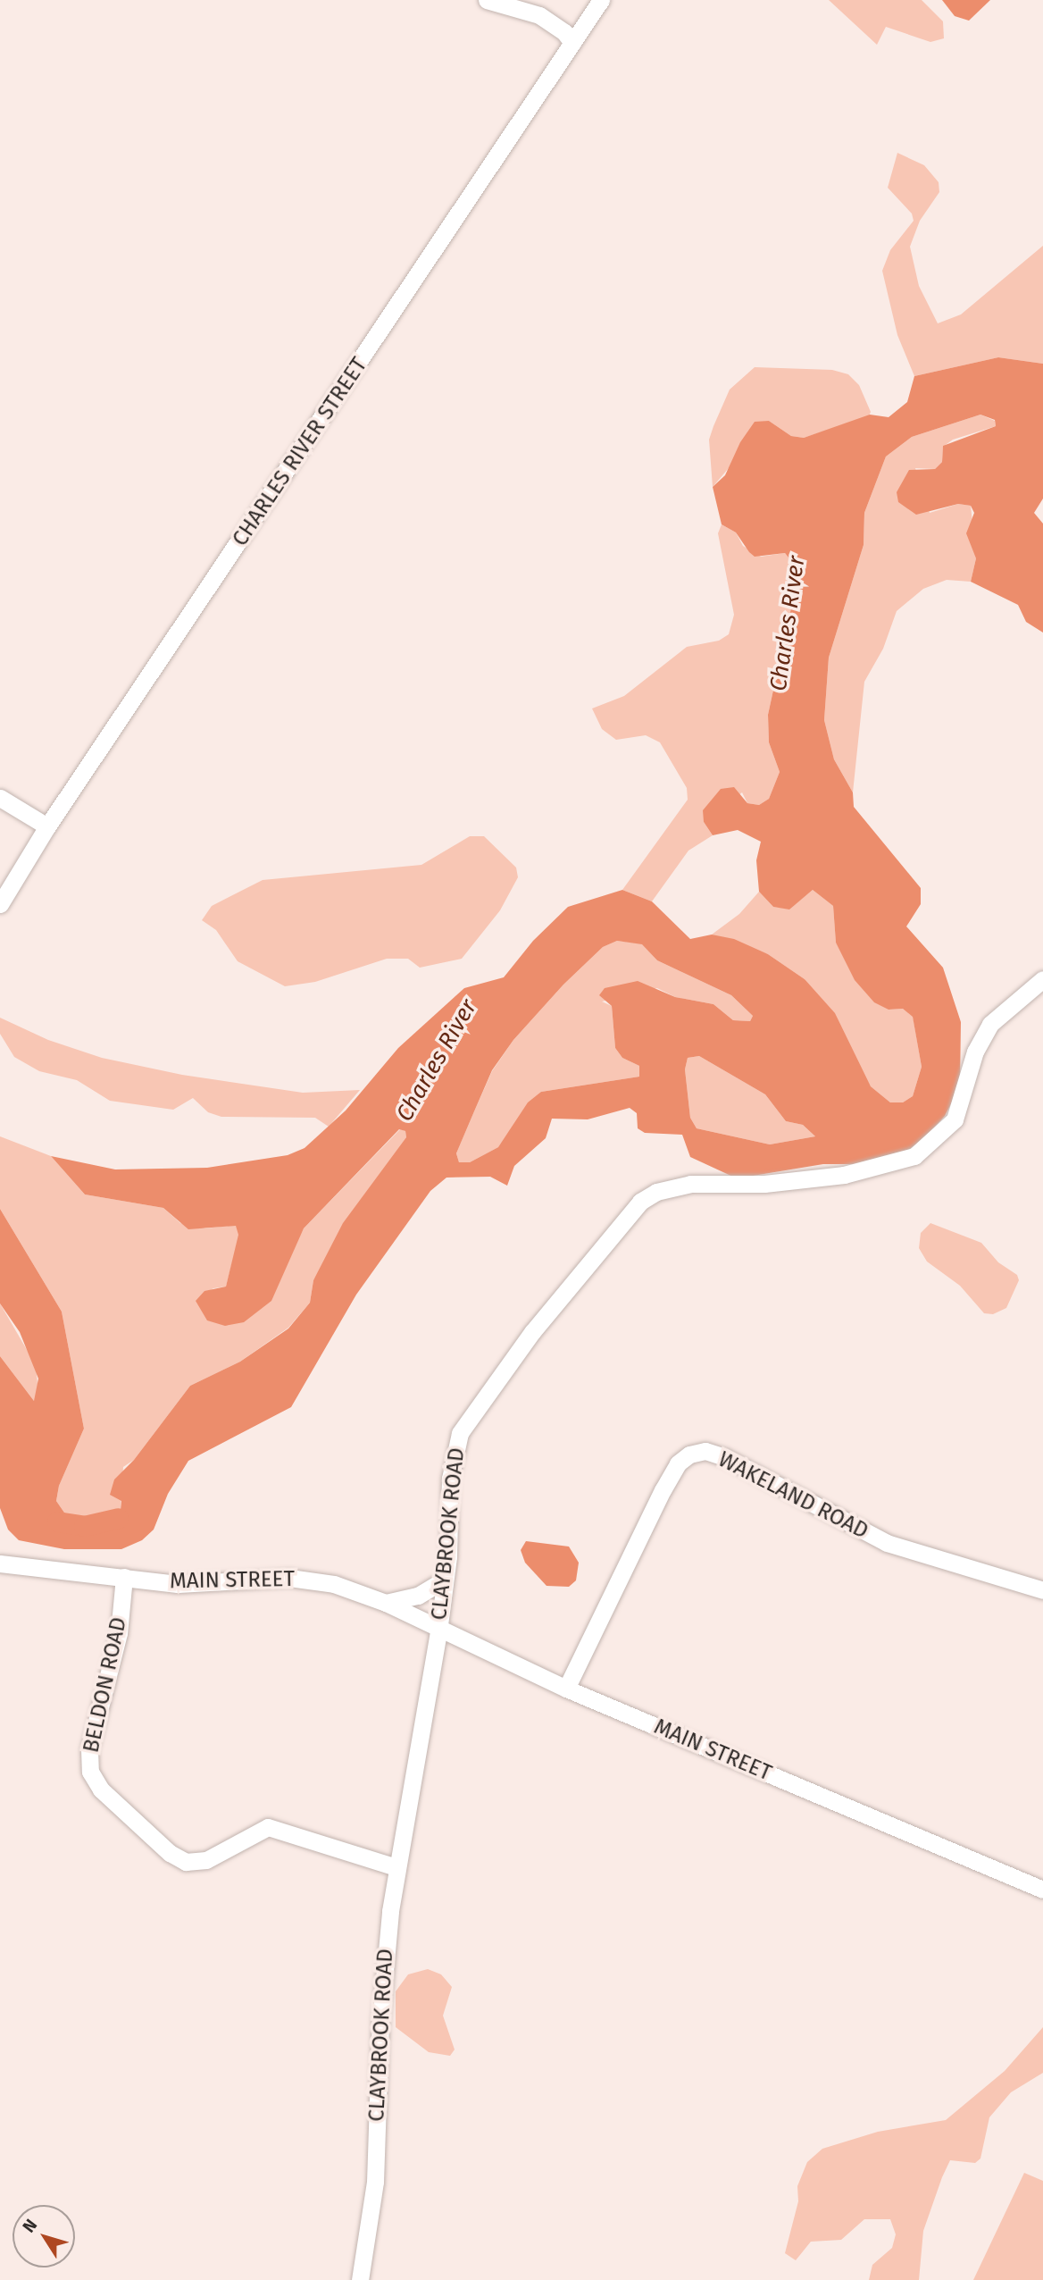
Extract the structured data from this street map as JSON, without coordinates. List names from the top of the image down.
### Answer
{
  "streets": {
    "street": [
      "CHARLES RIVER STREET",
      "WAKELAND ROAD",
      "CLAYBROOK ROAD",
      "MAIN STREET",
      "BELDON ROAD"
    ]
  },
  "crossings": [
    ["WAKELAND ROAD", "MAIN STREET"],
    ["CLAYBROOK ROAD", "MAIN STREET"],
    ["CLAYBROOK ROAD", "BELDON ROAD"],
    ["MAIN STREET", "BELDON ROAD"]
  ],
  "water": ["Charles River"],
  "north": "top left"
}
